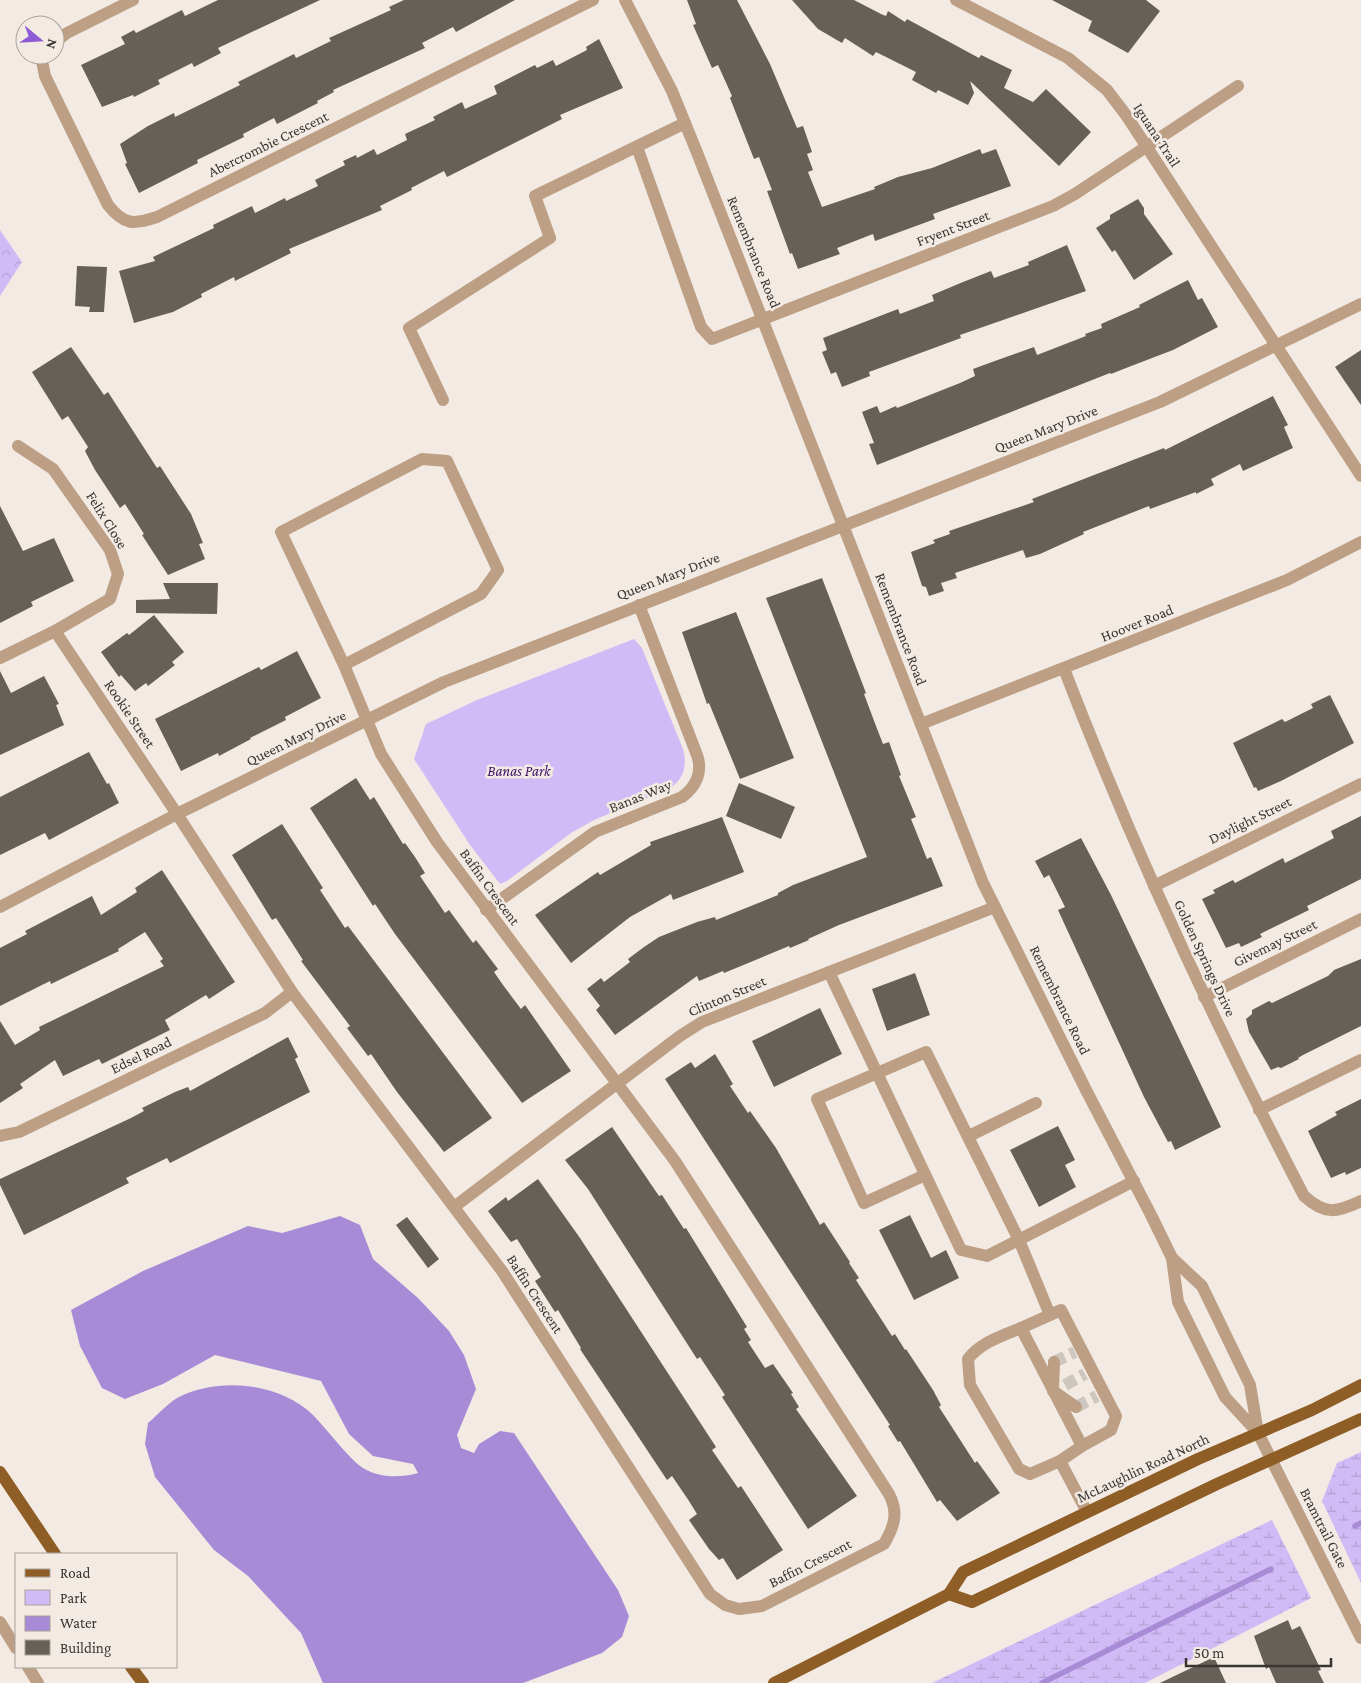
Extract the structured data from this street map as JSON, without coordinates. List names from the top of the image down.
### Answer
{
  "streets": {
    "main road": ["McLaughlin Road North"],
    "street": [
      "Iguana Trail",
      "Abercrombie Crescent",
      "Fryent Street",
      "Remembrance Road",
      "Queen Mary Drive",
      "Felix Close",
      "Hoover Road",
      "Rookie Street",
      "Banas Way",
      "Daylight Street",
      "Baffin Crescent",
      "Givemay Street",
      "Golden Springs Drive",
      "Clinton Street",
      "Edsel Road",
      "Bramtrail Gate"
    ]
  },
  "crossings": [
    ["Iguana Trail", "Fryent Street"],
    ["Iguana Trail", "Queen Mary Drive"],
    ["Fryent Street", "Remembrance Road"],
    ["Remembrance Road", "Queen Mary Drive"],
    ["Remembrance Road", "Hoover Road"],
    ["Remembrance Road", "Clinton Street"],
    ["Remembrance Road", "McLaughlin Road North"],
    ["Remembrance Road", "Bramtrail Gate"],
    ["Queen Mary Drive", "Rookie Street"],
    ["Queen Mary Drive", "Banas Way"],
    ["Queen Mary Drive", "Baffin Crescent"],
    ["Felix Close", "Rookie Street"],
    ["Hoover Road", "Golden Springs Drive"],
    ["Rookie Street", "Baffin Crescent"],
    ["Banas Way", "Baffin Crescent"],
    ["Daylight Street", "Golden Springs Drive"],
    ["Baffin Crescent", "Clinton Street"],
    ["Baffin Crescent", "Edsel Road"],
    ["Givemay Street", "Golden Springs Drive"],
    ["McLaughlin Road North", "Bramtrail Gate"]
  ],
  "parks": ["Banas Park"],
  "legend": [
    "Road",
    "Park",
    "Water",
    "Building"
  ],
  "scale_bar": "50 m",
  "north": "right"
}
